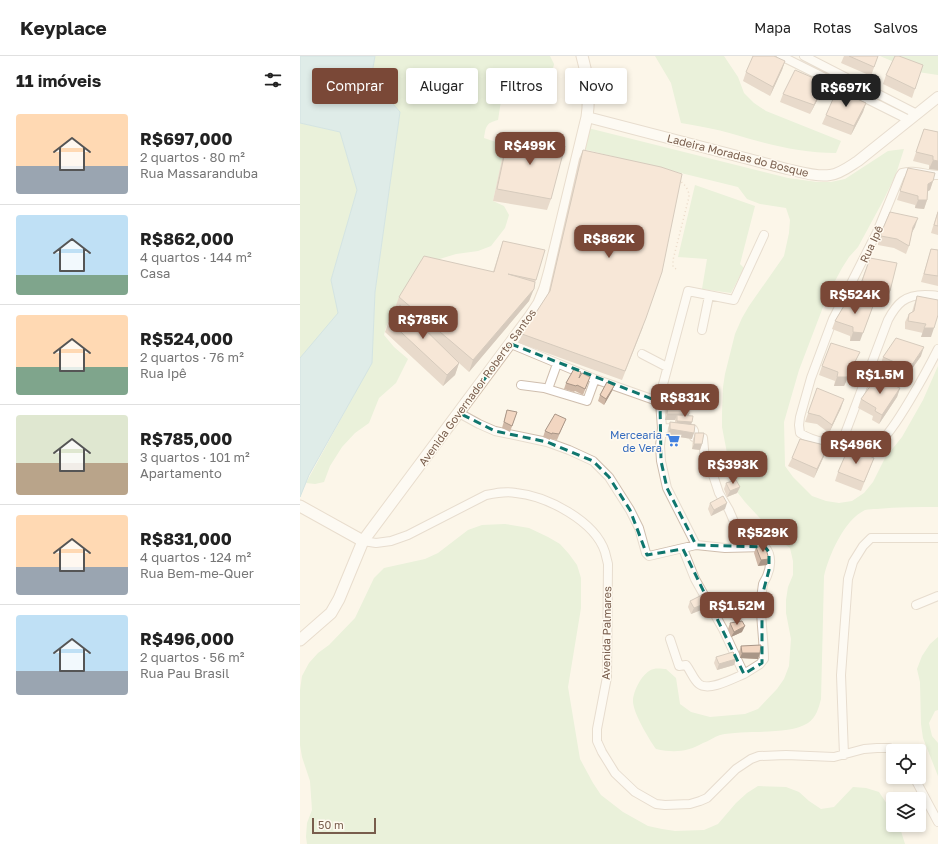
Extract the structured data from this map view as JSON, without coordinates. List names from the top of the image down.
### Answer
{
  "streets": {
    "main road": ["Avenida Governador Roberto Santos"],
    "street": ["Ladeira Moradas do Bosque", "Rua Ipê", "Avenida Palmares"]
  },
  "crossings": [
    ["Ladeira Moradas do Bosque", "Avenida Governador Roberto Santos"],
    ["Avenida Governador Roberto Santos", "Avenida Palmares"]
  ],
  "places": {
    "supermarket": ["Mercearia de Vera"]
  },
  "scale_bar": "50 m",
  "page": {
    "header": "Keyplace",
    "nav": ["Mapa", "Rotas", "Salvos"],
    "heading": "11 imóveis",
    "chip": [
      "Comprar",
      "Alugar",
      "Filtros",
      "Novo"
    ],
    "price": [
      "R$697K",
      "R$499K",
      "R$862K",
      "R$524K",
      "R$785K",
      "R$1.5M",
      "R$831K",
      "R$496K",
      "R$393K",
      "R$529K",
      "R$1.52M"
    ],
    "list": [
      {
        "name": "R$697,000",
        "note": "2 quartos · 80 m² · Rua Massaranduba"
      },
      {
        "name": "R$862,000",
        "note": "4 quartos · 144 m² · Casa"
      },
      {
        "name": "R$524,000",
        "note": "2 quartos · 76 m² · Rua Ipê"
      },
      {
        "name": "R$785,000",
        "note": "3 quartos · 101 m² · Apartamento"
      },
      {
        "name": "R$831,000",
        "note": "4 quartos · 124 m² · Rua Bem-me-Quer"
      },
      {
        "name": "R$496,000",
        "note": "2 quartos · 56 m² · Rua Pau Brasil"
      }
    ],
    "scale": "50 m"
  }
}
